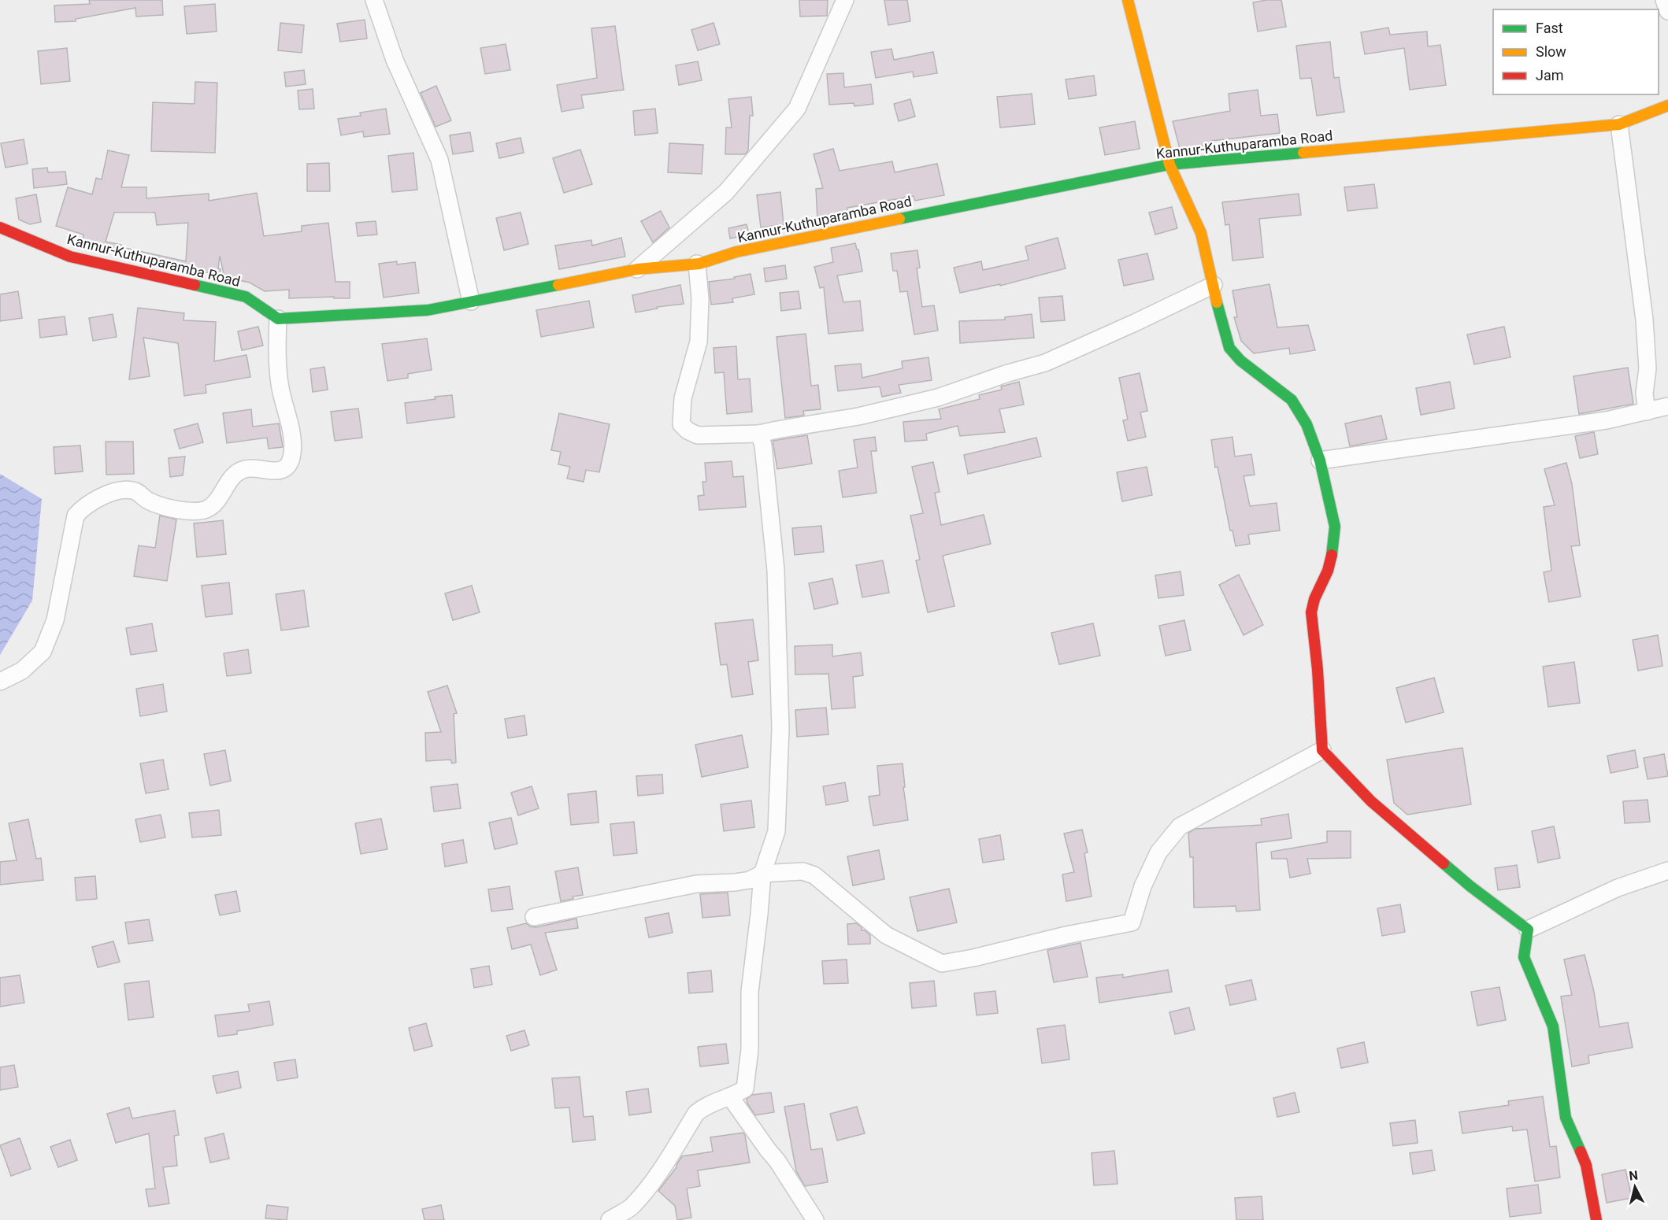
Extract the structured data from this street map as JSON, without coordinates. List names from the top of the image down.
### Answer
{
  "streets": {
    "main road": ["Kannur-Kuthuparamba Road"]
  },
  "legend": ["Fast", "Slow", "Jam"],
  "north": "top"
}
